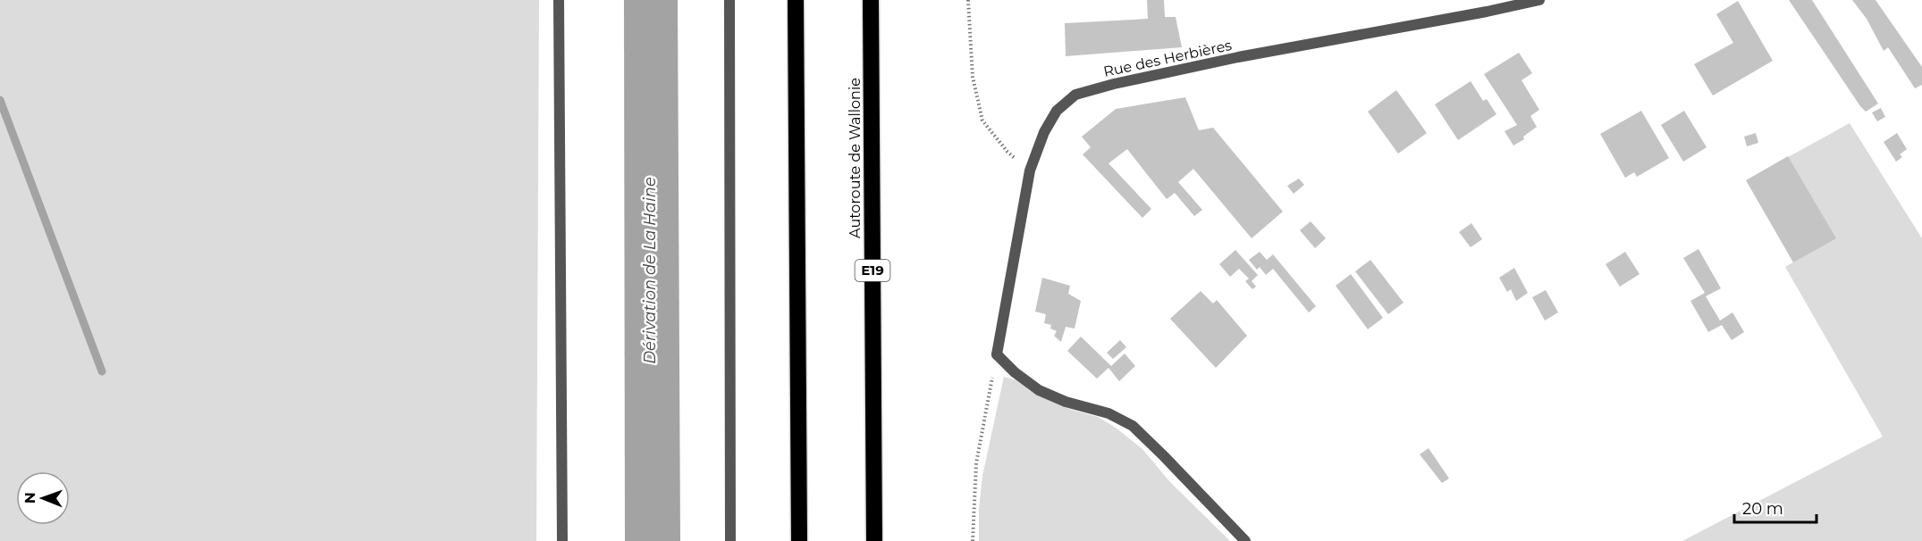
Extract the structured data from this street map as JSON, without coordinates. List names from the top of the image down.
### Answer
{
  "streets": {
    "highway": ["Autoroute de Wallonie", "E19"],
    "street": ["Rue des Herbières"]
  },
  "water": ["Dérivation de La Haine"],
  "scale_bar": "20 m",
  "north": "left"
}
